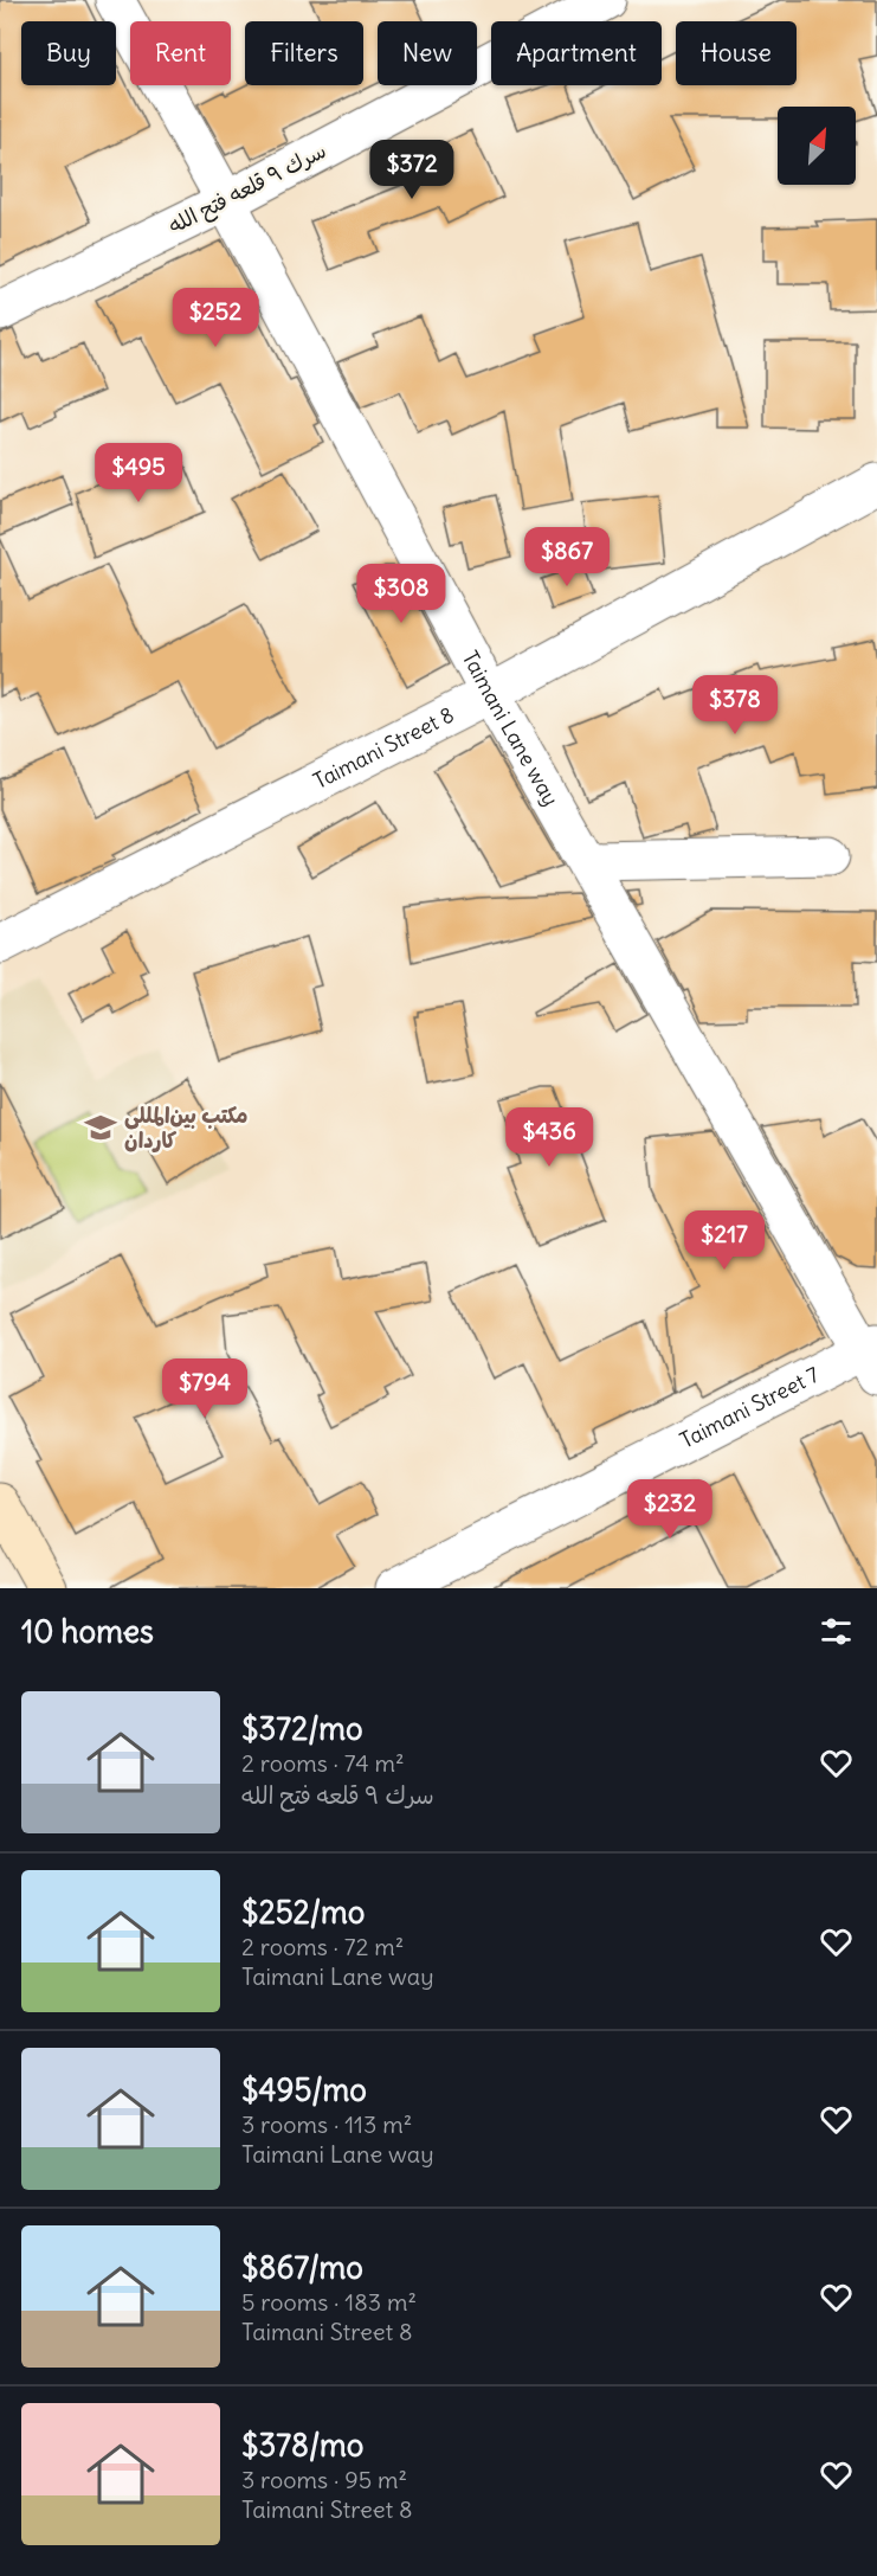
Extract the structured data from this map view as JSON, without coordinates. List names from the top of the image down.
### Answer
{
  "streets": {
    "street": [
      "سرك ٩ قلعه فتح الله",
      "Taimani Lane way",
      "Taimani Street 8",
      "Taimani Street 7"
    ]
  },
  "crossings": [
    ["سرك ٩ قلعه فتح الله", "Taimani Lane way"],
    ["Taimani Lane way", "Taimani Street 8"],
    ["Taimani Lane way", "Taimani Street 7"]
  ],
  "places": {
    "school or university": ["مکتب بین‌المللی کاردان"]
  },
  "north": "top right",
  "page": {
    "chip": [
      "Buy",
      "Rent",
      "Filters",
      "New",
      "Apartment",
      "House"
    ],
    "price": [
      "$372",
      "$252",
      "$495",
      "$867",
      "$308",
      "$378",
      "$436",
      "$217",
      "$794",
      "$232"
    ],
    "heading": "10 homes",
    "list": [
      {
        "name": "$372/mo",
        "note": "2 rooms · 74 m² · سرك ٩ قلعه فتح الله"
      },
      {
        "name": "$252/mo",
        "note": "2 rooms · 72 m² · Taimani Lane way"
      },
      {
        "name": "$495/mo",
        "note": "3 rooms · 113 m² · Taimani Lane way"
      },
      {
        "name": "$867/mo",
        "note": "5 rooms · 183 m² · Taimani Street 8"
      },
      {
        "name": "$378/mo",
        "note": "3 rooms · 95 m² · Taimani Street 8"
      }
    ]
  }
}
